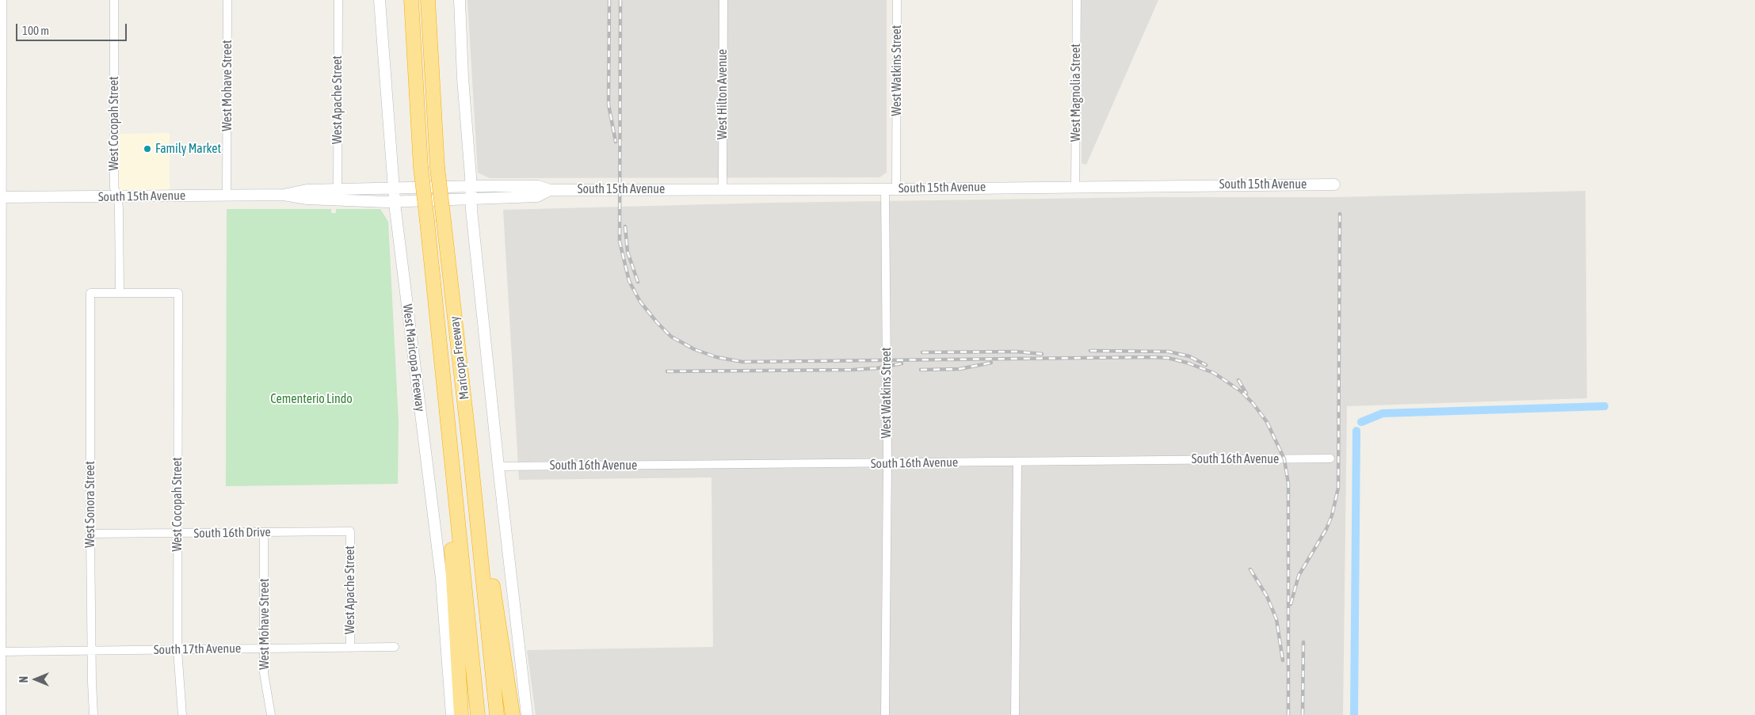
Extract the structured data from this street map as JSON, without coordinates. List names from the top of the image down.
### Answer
{
  "streets": {
    "highway": ["Maricopa Freeway"],
    "main road": ["South 15th Avenue", "West Maricopa Freeway"],
    "street": [
      "West Watkins Street",
      "West Mohave Street",
      "West Magnolia Street",
      "West Hilton Avenue",
      "West Apache Street",
      "West Cocopah Street",
      "South 16th Avenue",
      "West Sonora Street",
      "South 16th Drive",
      "South 17th Avenue"
    ]
  },
  "crossings": [
    ["West Watkins Street", "South 15th Avenue"],
    ["West Watkins Street", "South 16th Avenue"],
    ["West Mohave Street", "South 15th Avenue"],
    ["West Mohave Street", "South 16th Drive"],
    ["West Mohave Street", "South 17th Avenue"],
    ["West Magnolia Street", "South 15th Avenue"],
    ["West Hilton Avenue", "South 15th Avenue"],
    ["West Apache Street", "South 15th Avenue"],
    ["West Apache Street", "South 16th Drive"],
    ["West Apache Street", "South 17th Avenue"],
    ["West Cocopah Street", "South 15th Avenue"],
    ["West Cocopah Street", "West Sonora Street"],
    ["West Cocopah Street", "South 16th Drive"],
    ["West Cocopah Street", "South 17th Avenue"],
    ["South 15th Avenue", "West Maricopa Freeway"],
    ["West Sonora Street", "South 16th Drive"],
    ["West Sonora Street", "South 17th Avenue"]
  ],
  "parks": ["Cementerio Lindo"],
  "places": ["Family Market"],
  "scale_bar": "100 m",
  "north": "left"
}
